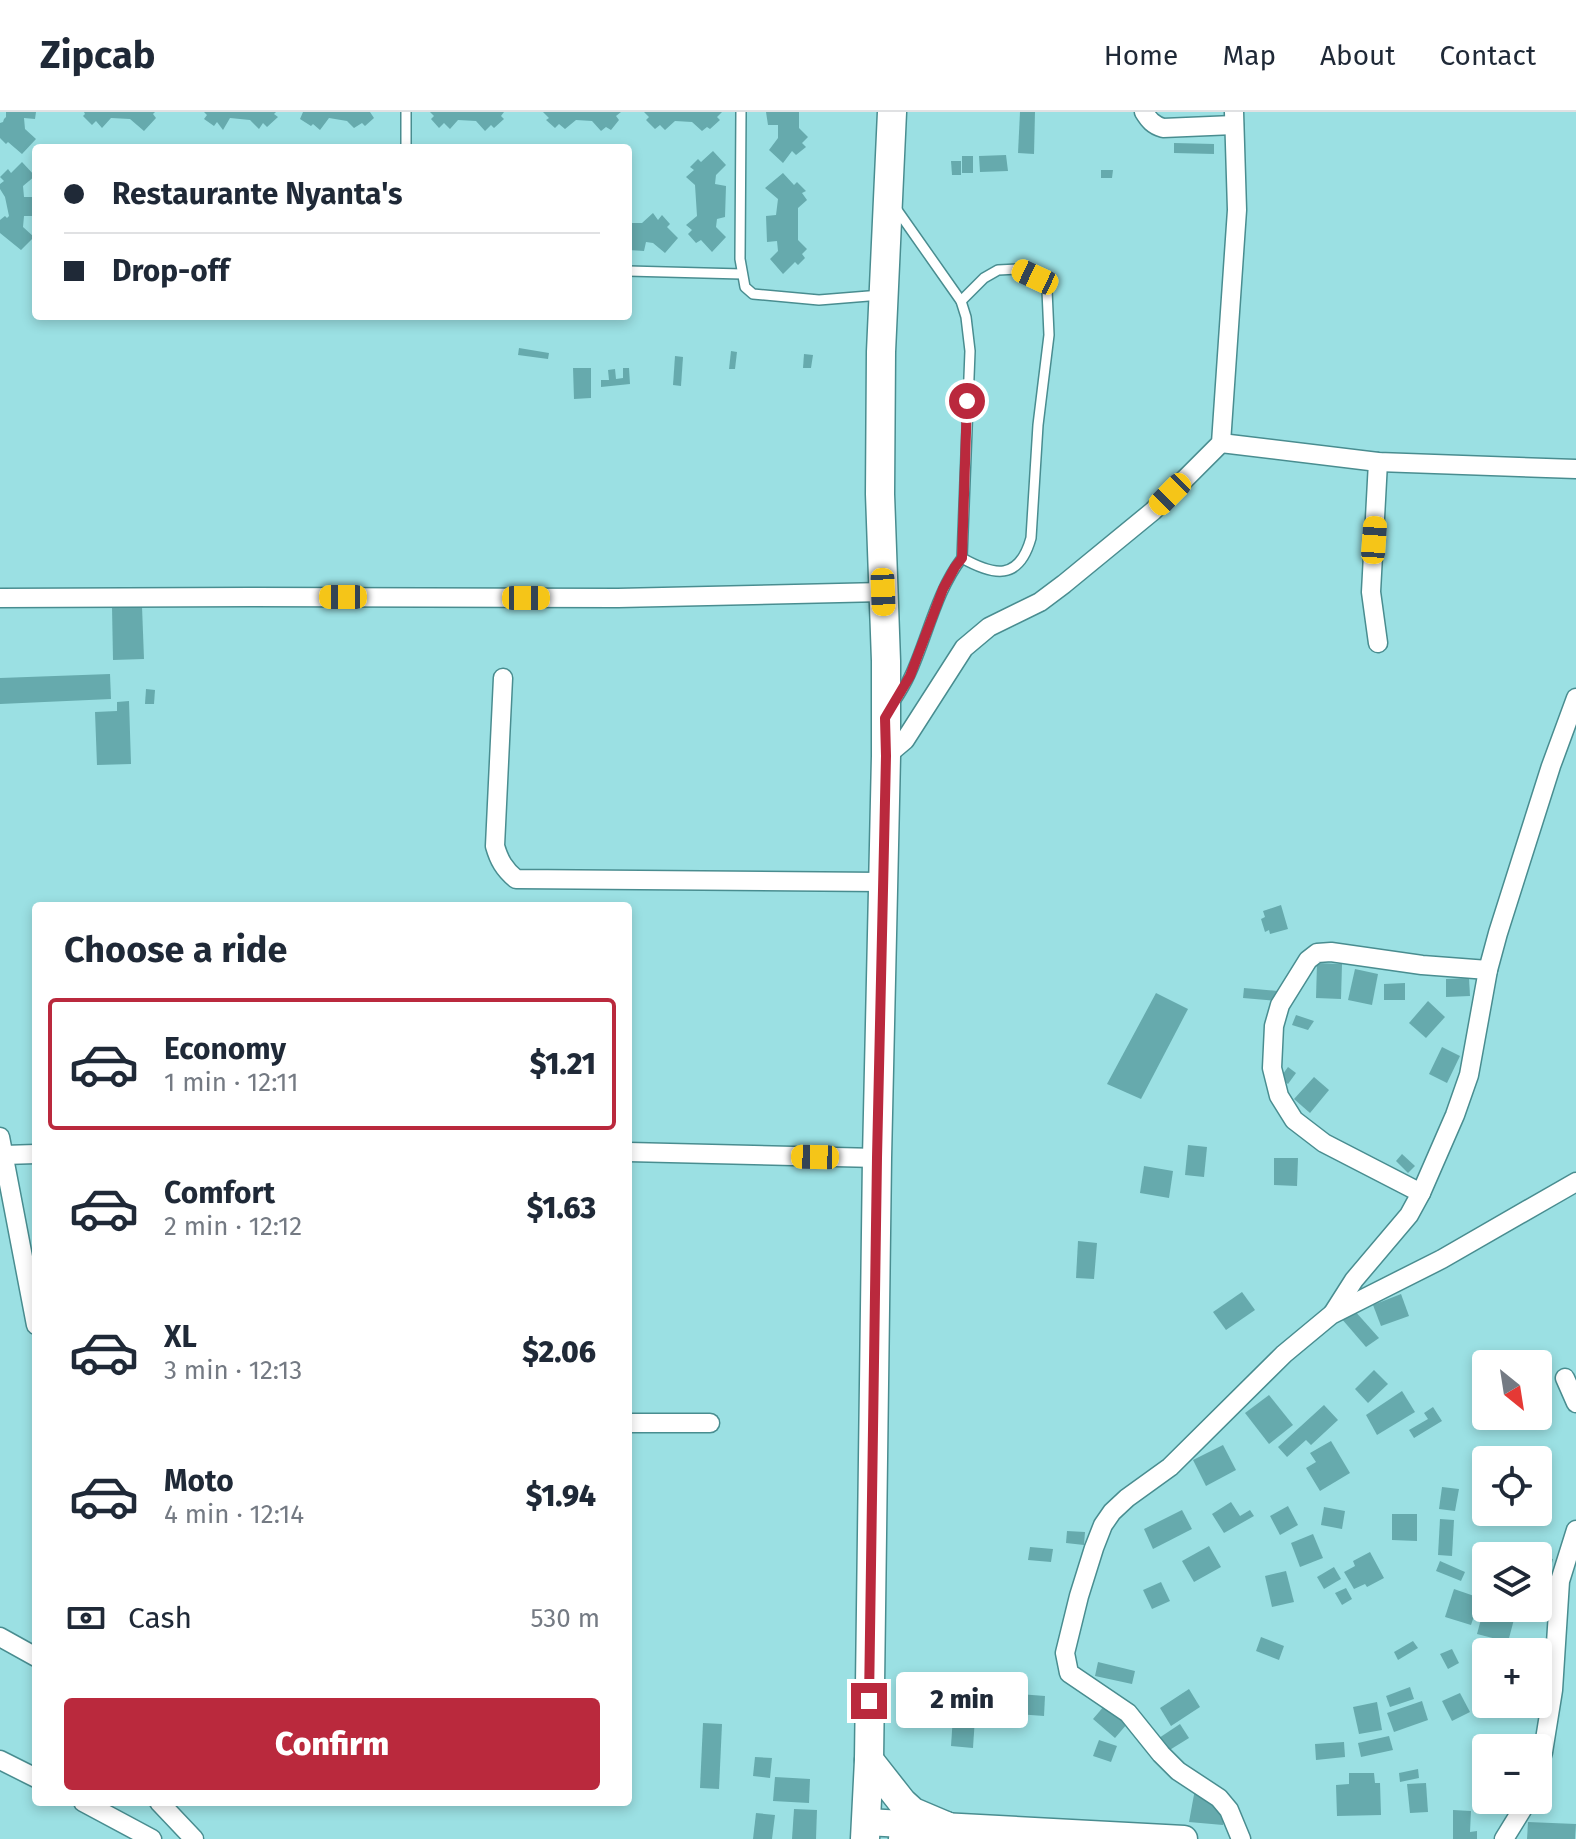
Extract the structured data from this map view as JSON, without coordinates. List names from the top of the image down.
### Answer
{
  "north": "bottom right",
  "page": {
    "header": "Zipcab",
    "nav": [
      "Home",
      "Map",
      "About",
      "Contact"
    ],
    "banner": ["Restaurante Nyanta's", "Drop-off"],
    "heading": "Choose a ride",
    "list": [
      {
        "name": "Economy",
        "note": "1 min · 12:11",
        "value": "$1.21"
      },
      {
        "name": "Comfort",
        "note": "2 min · 12:12",
        "value": "$1.63"
      },
      {
        "name": "XL",
        "note": "3 min · 12:13",
        "value": "$2.06"
      },
      {
        "name": "Moto",
        "note": "4 min · 12:14",
        "value": "$1.94"
      }
    ],
    "map_buttons": ["+", "−"],
    "pay": ["Cash", "530 m"],
    "bubble": "2 min",
    "buttons": "Confirm"
  }
}
